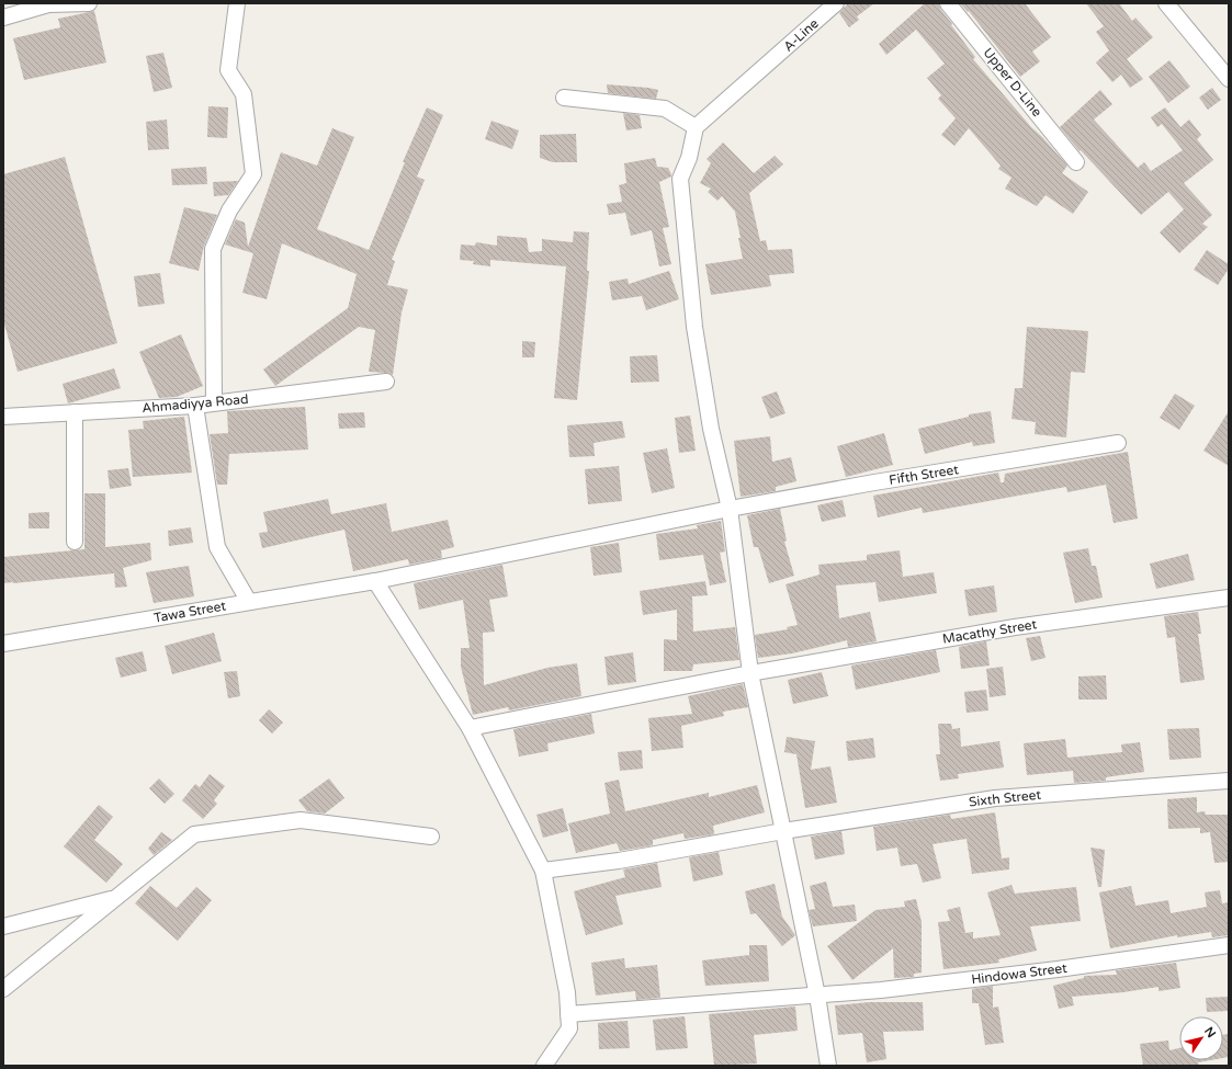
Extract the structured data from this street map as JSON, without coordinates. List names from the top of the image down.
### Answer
{
  "streets": {
    "street": [
      "A-Line",
      "Upper D-Line",
      "Ahmadiyya Road",
      "Fifth Street",
      "Tawa Street",
      "Macathy Street",
      "Sixth Street",
      "Hindowa Street"
    ]
  },
  "crossings": [
    ["Fifth Street", "Tawa Street"]
  ],
  "north": "top right"
}
